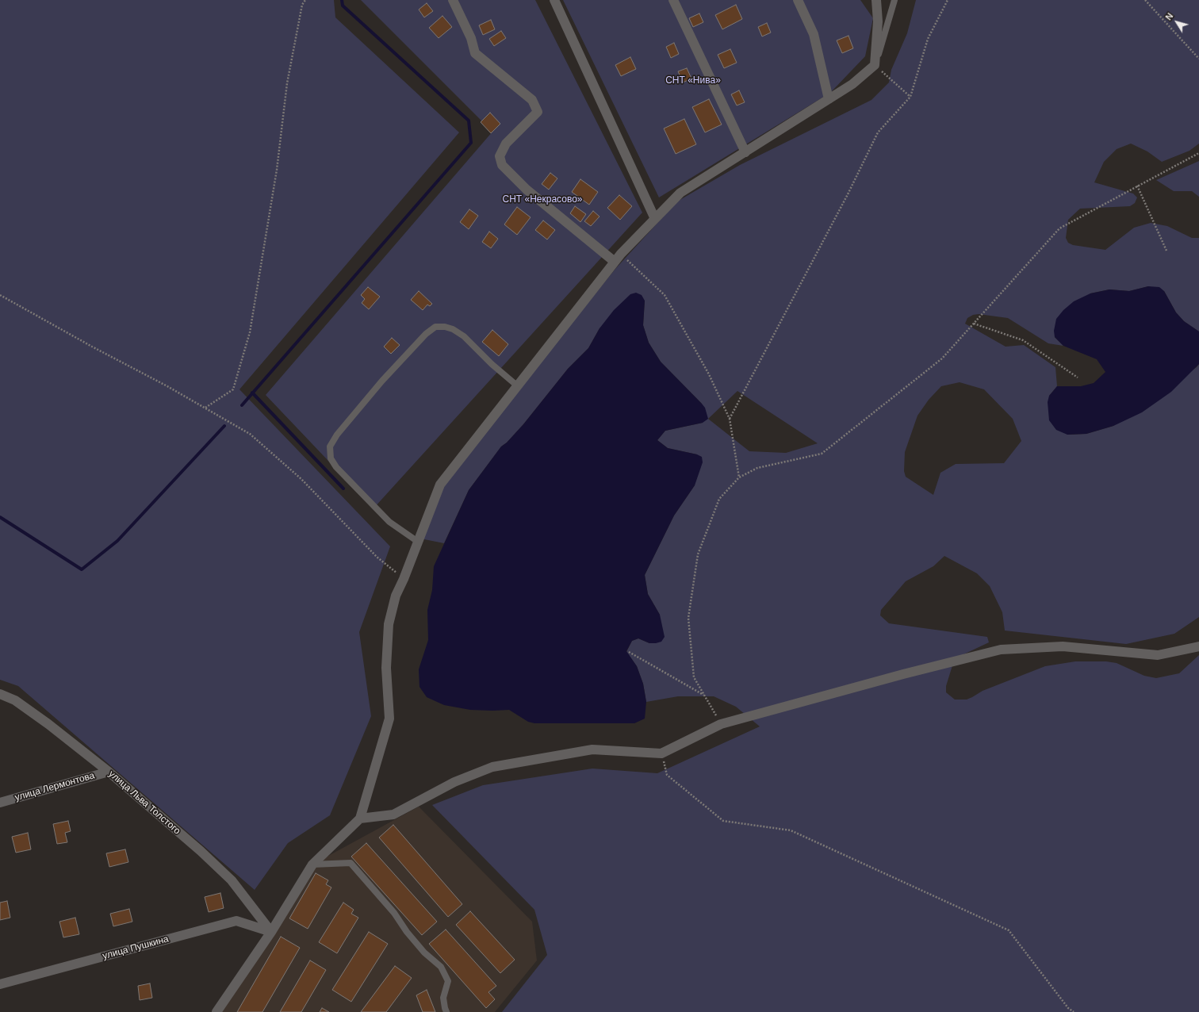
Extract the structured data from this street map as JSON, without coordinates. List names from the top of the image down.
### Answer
{
  "streets": {
    "street": ["улица Лермонтова", "улица Льва Толстого", "улица Пушкина"]
  },
  "crossings": [
    ["улица Лермонтова", "улица Льва Толстого"],
    ["улица Льва Толстого", "улица Пушкина"]
  ],
  "parks": ["СНТ «Нива»", "СНТ «Некрасово»"],
  "north": "top left"
}
